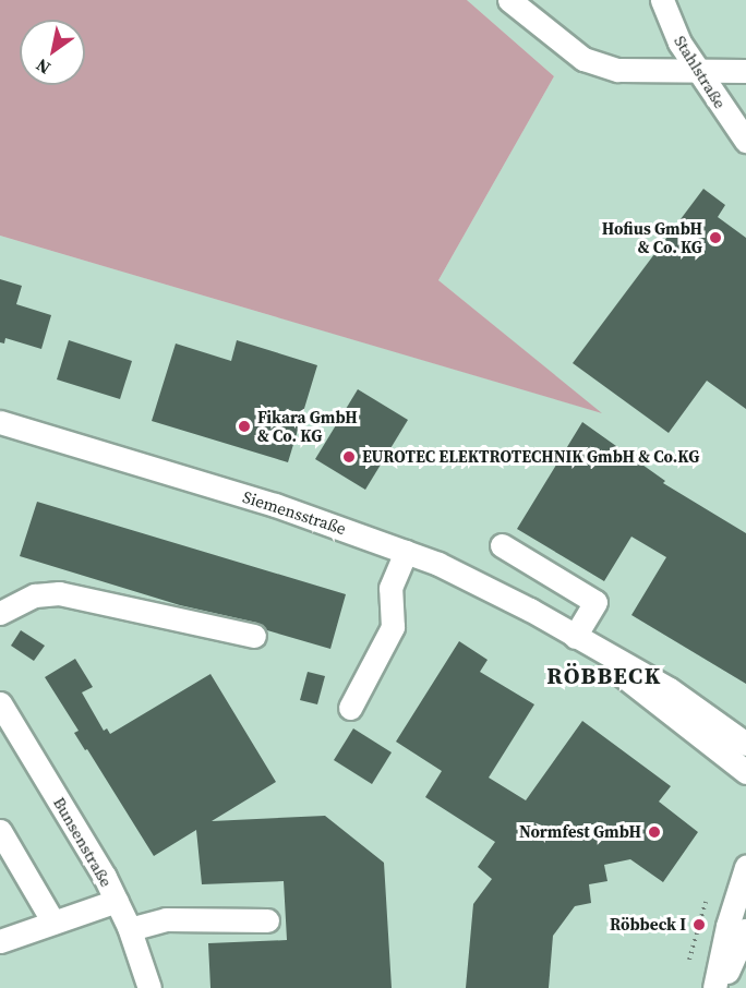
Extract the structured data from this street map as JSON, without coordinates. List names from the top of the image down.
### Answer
{
  "streets": {
    "street": ["Stahlstraße", "Siemensstraße", "Bunsenstraße"]
  },
  "districts": ["RÖBBECK"],
  "places": [
    "Hofius GmbH & Co. KG",
    "Fikara GmbH & Co. KG",
    "EUROTEC ELEKTROTECHNIK GmbH & Co.KG",
    "Normfest GmbH",
    "Röbbeck I"
  ],
  "north": "bottom left"
}
